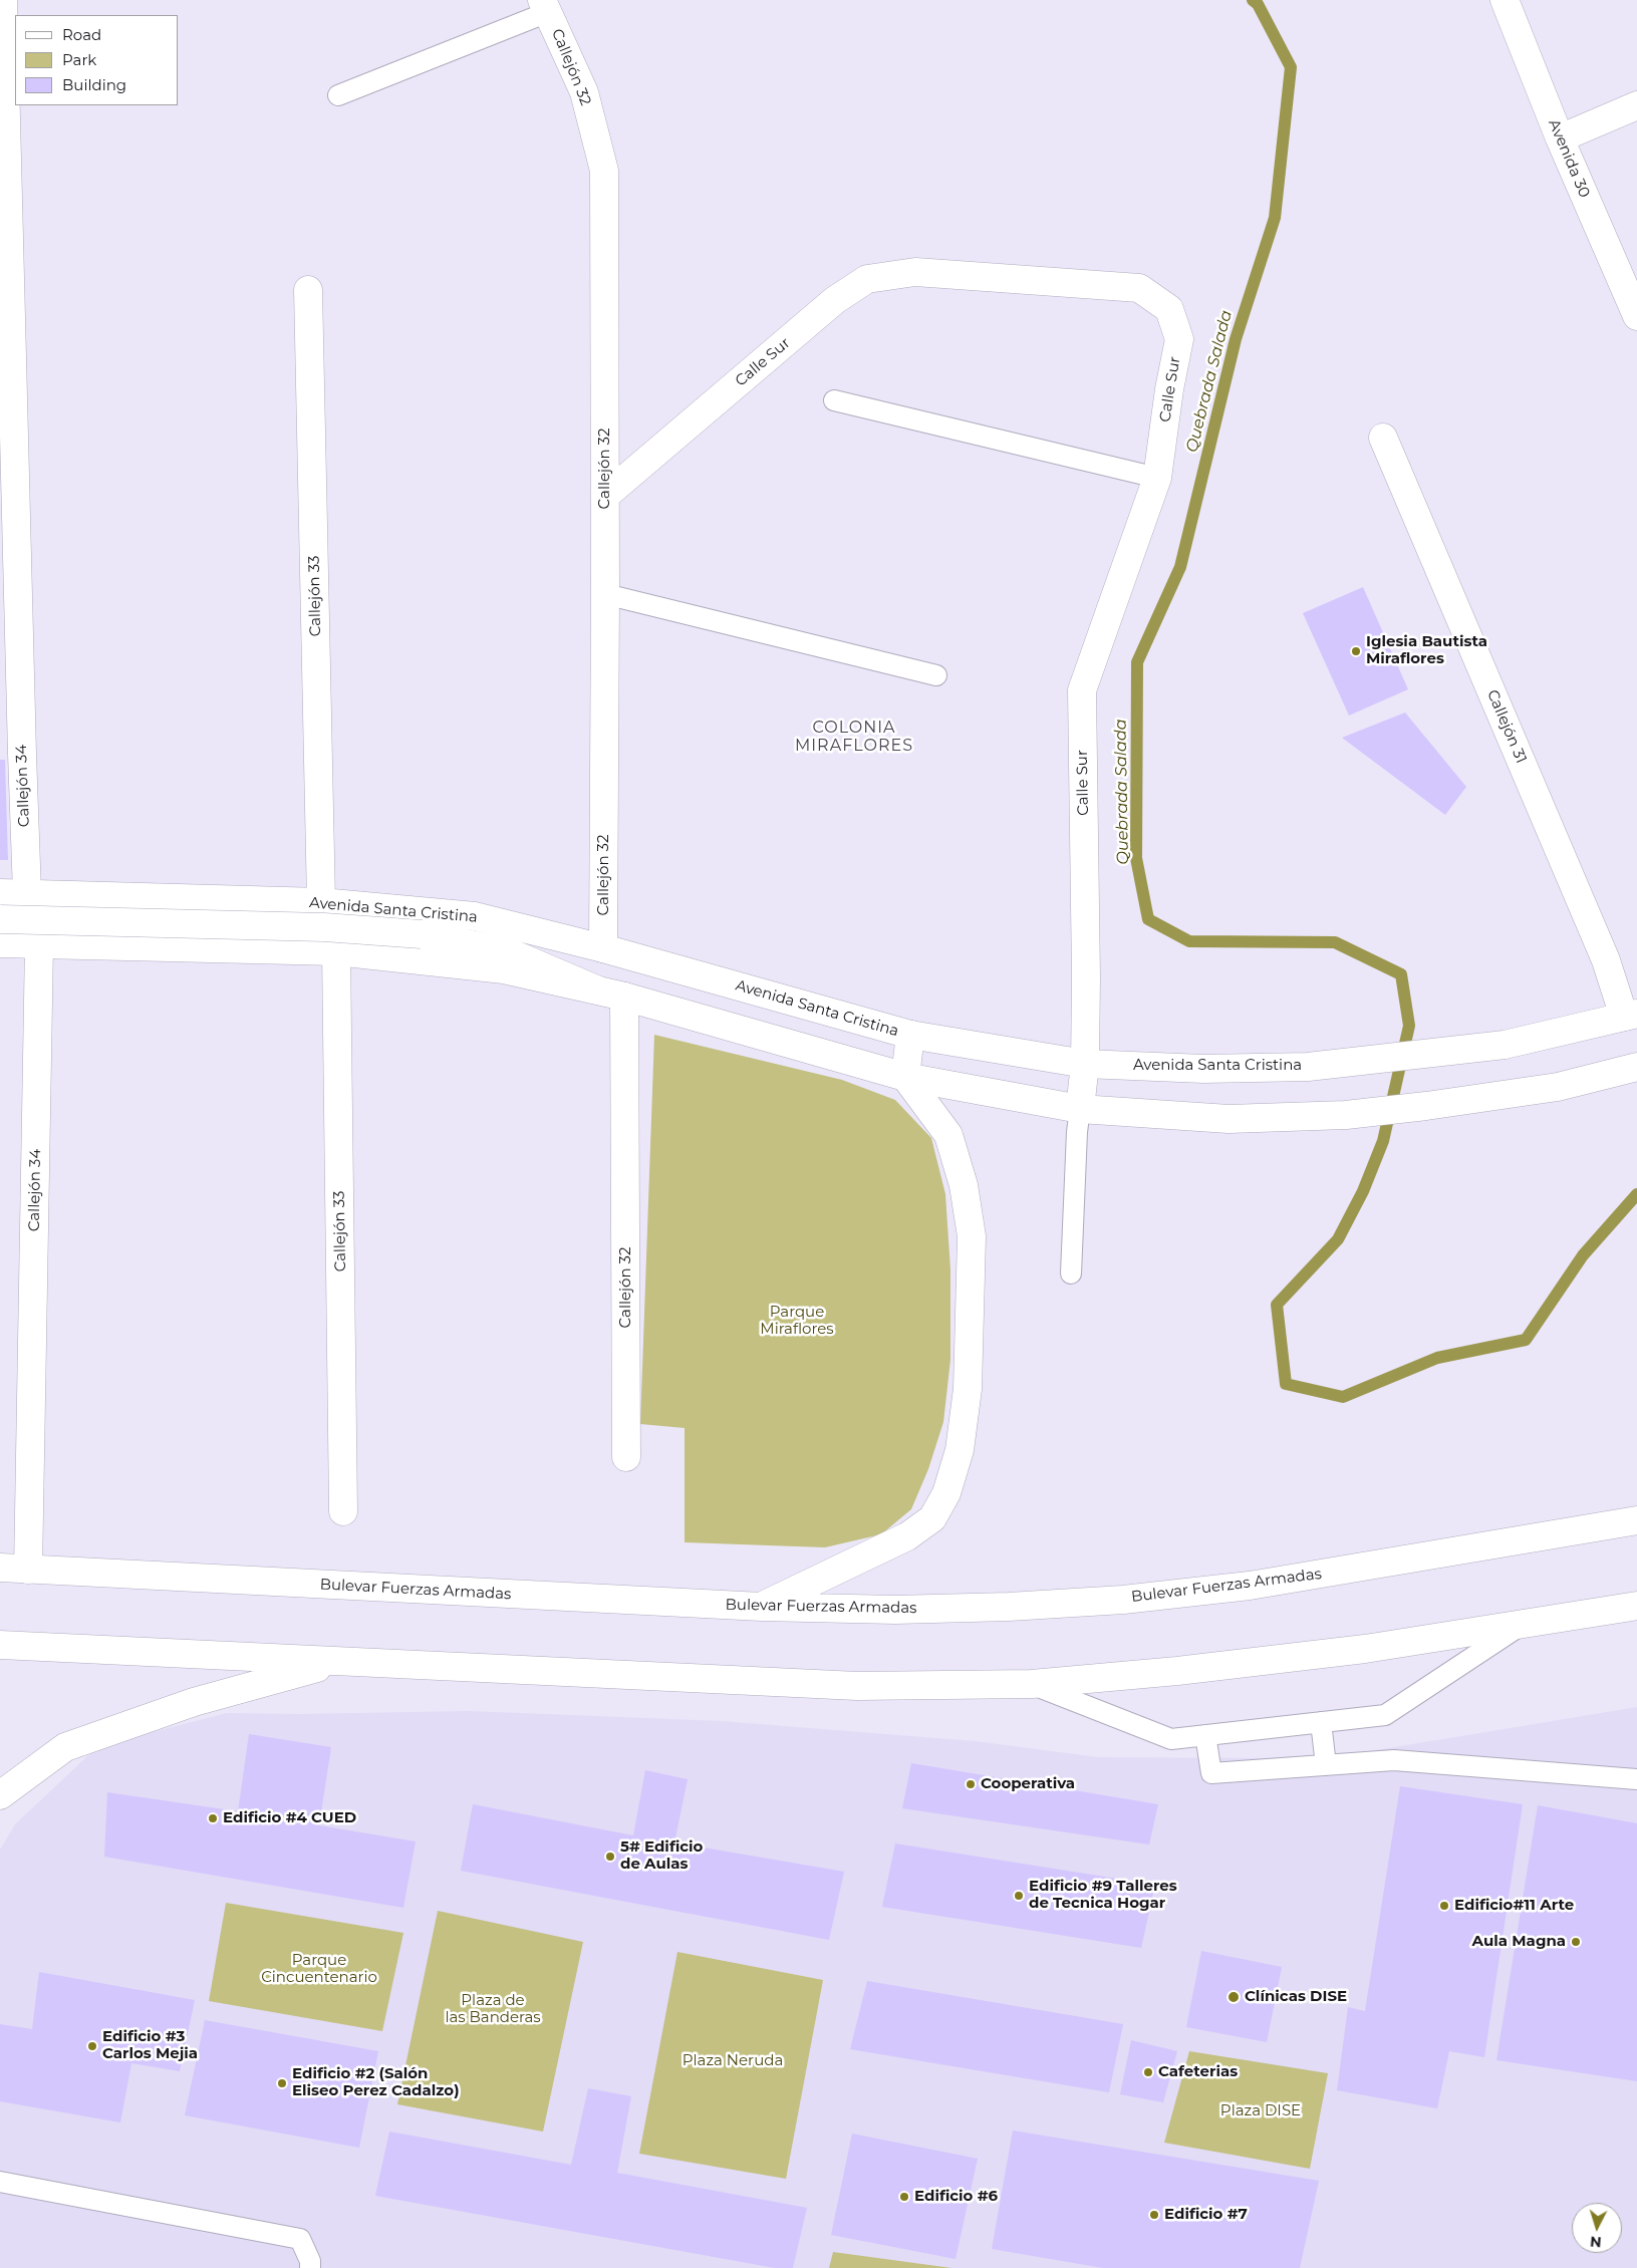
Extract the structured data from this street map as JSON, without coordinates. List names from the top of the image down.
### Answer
{
  "streets": {
    "main road": [
      "Callejón 32",
      "Avenida 30",
      "Calle Sur",
      "Callejón 33",
      "Callejón 31",
      "Callejón 34",
      "Avenida Santa Cristina",
      "Bulevar Fuerzas Armadas"
    ]
  },
  "crossings": [
    ["Callejón 32", "Calle Sur"],
    ["Callejón 32", "Avenida Santa Cristina"],
    ["Calle Sur", "Avenida Santa Cristina"],
    ["Callejón 33", "Avenida Santa Cristina"],
    ["Callejón 31", "Avenida Santa Cristina"],
    ["Callejón 34", "Avenida Santa Cristina"],
    ["Callejón 34", "Bulevar Fuerzas Armadas"]
  ],
  "districts": ["COLONIA MIRAFLORES"],
  "water": ["Quebrada Salada"],
  "parks": [
    "Parque Miraflores",
    "Parque Cincuentenario",
    "Plaza de las Banderas",
    "Plaza Neruda",
    "Plaza DISE"
  ],
  "places": [
    "Iglesia Bautista Miraflores",
    "Cooperativa",
    "Edificio #4 CUED",
    "5# Edificio de Aulas",
    "Edificio #9 Talleres de Tecnica Hogar",
    "Edificio#11 Arte",
    "Aula Magna",
    "Clínicas DISE",
    "Edificio #3 Carlos Mejia",
    "Cafeterias",
    "Edificio #2 (Salón Eliseo Perez Cadalzo)",
    "Edificio #6",
    "Edificio #7"
  ],
  "legend": ["Road", "Park", "Building"],
  "north": "bottom"
}
